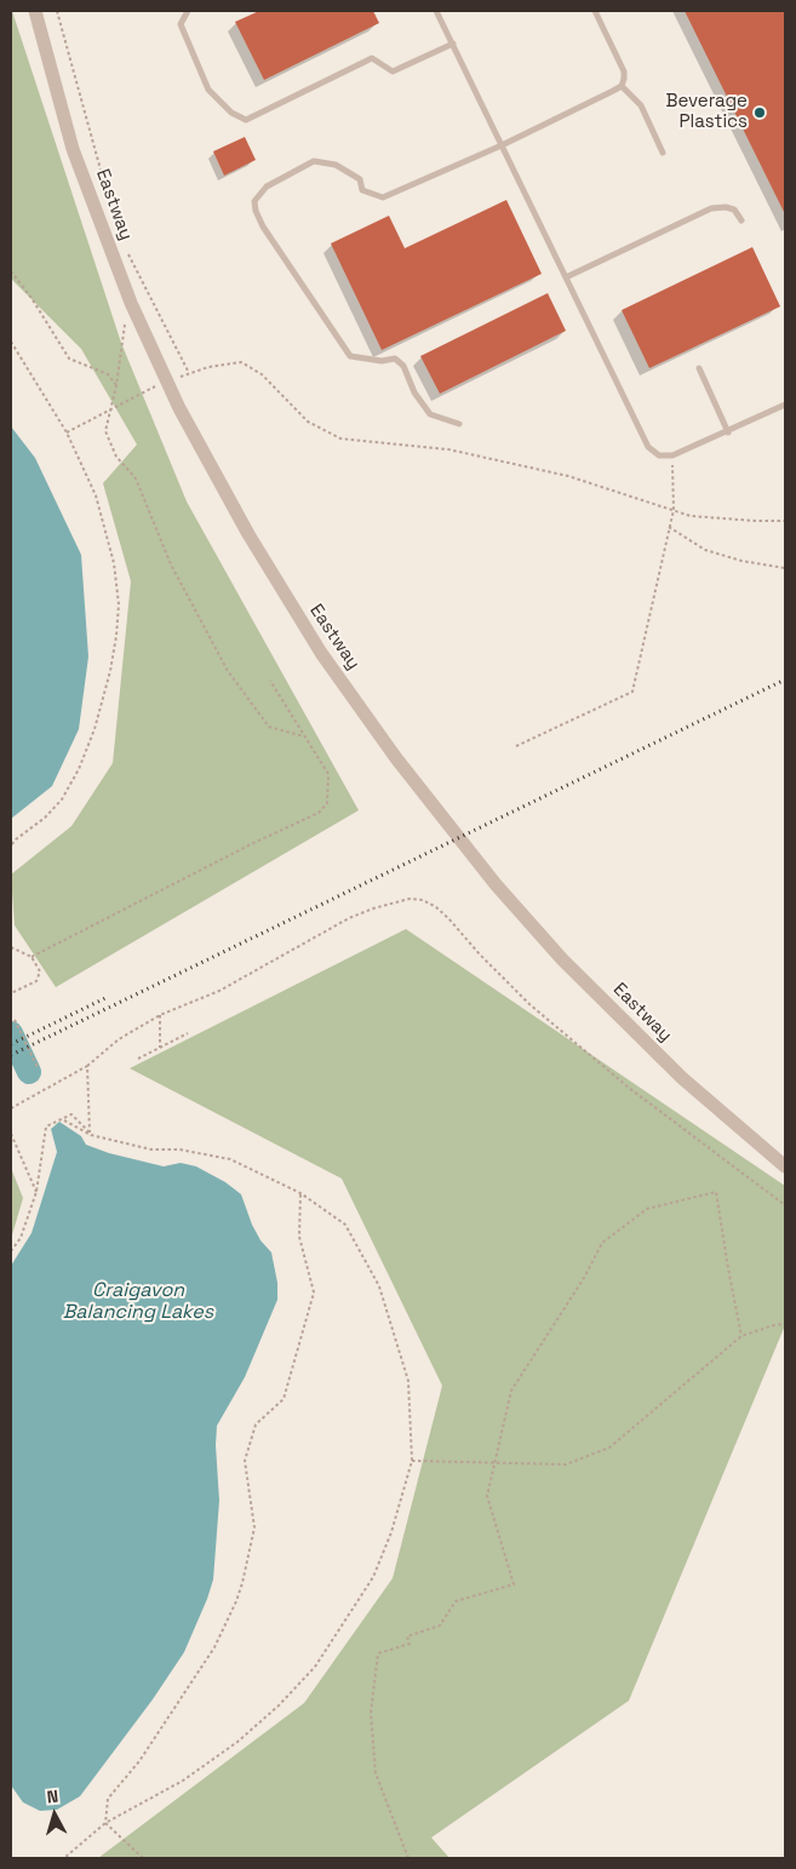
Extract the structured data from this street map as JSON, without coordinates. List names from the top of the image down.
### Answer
{
  "streets": {
    "street": ["Eastway"]
  },
  "water": ["Craigavon Balancing Lakes"],
  "places": ["Beverage Plastics"],
  "north": "top"
}
